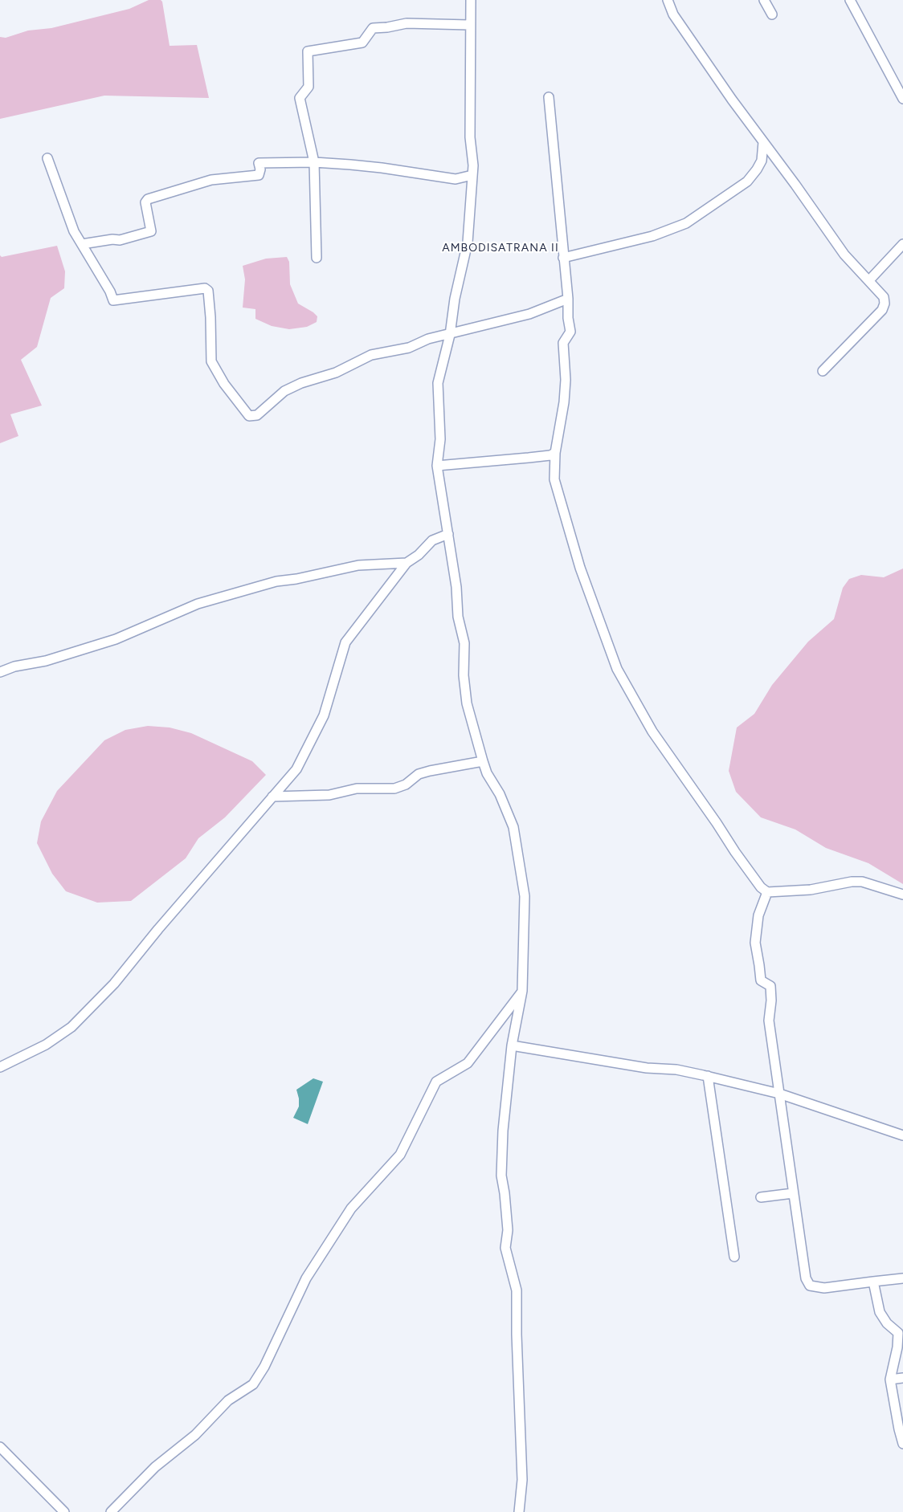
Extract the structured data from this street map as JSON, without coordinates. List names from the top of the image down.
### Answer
{
  "districts": ["AMBODISATRANA II"]
}
